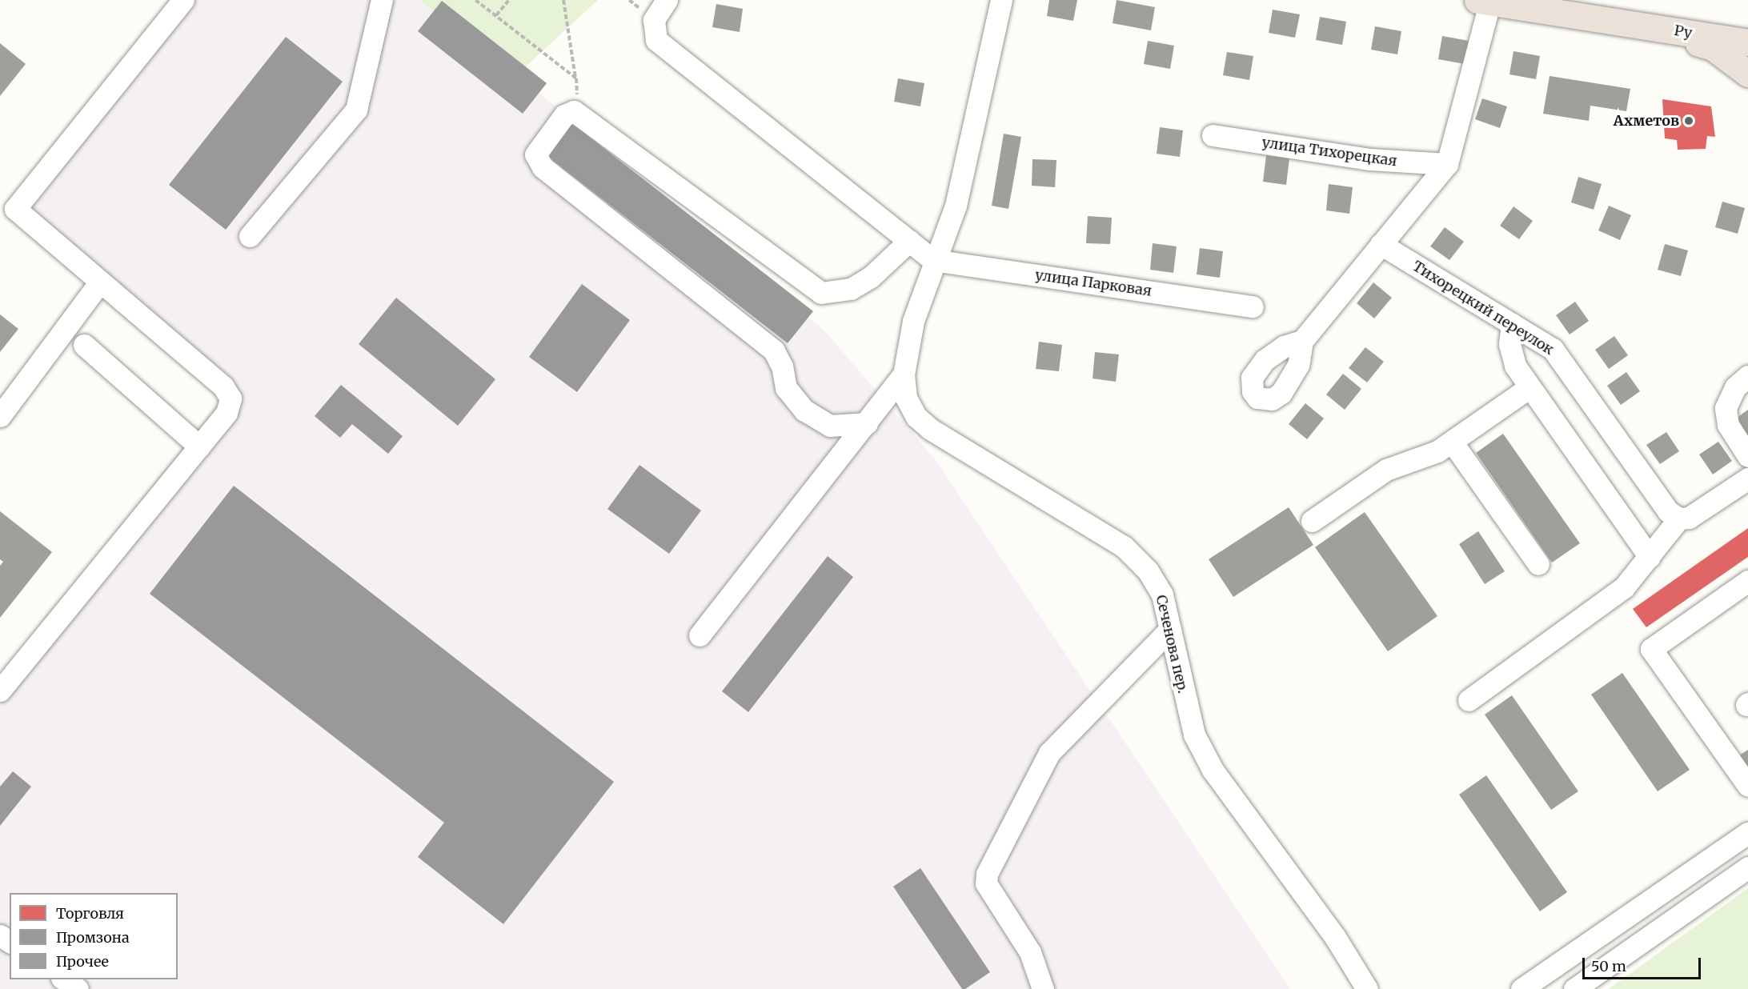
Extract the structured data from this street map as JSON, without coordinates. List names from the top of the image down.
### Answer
{
  "streets": {
    "highway": ["Ру"],
    "street": [
      "улица Тихорецкая",
      "улица Парковая",
      "Тихорецкий переулок",
      "Сеченова пер."
    ]
  },
  "places": ["Ахметов"],
  "legend": ["Торговля", "Промзона", "Прочее"],
  "scale_bar": "50 m"
}
